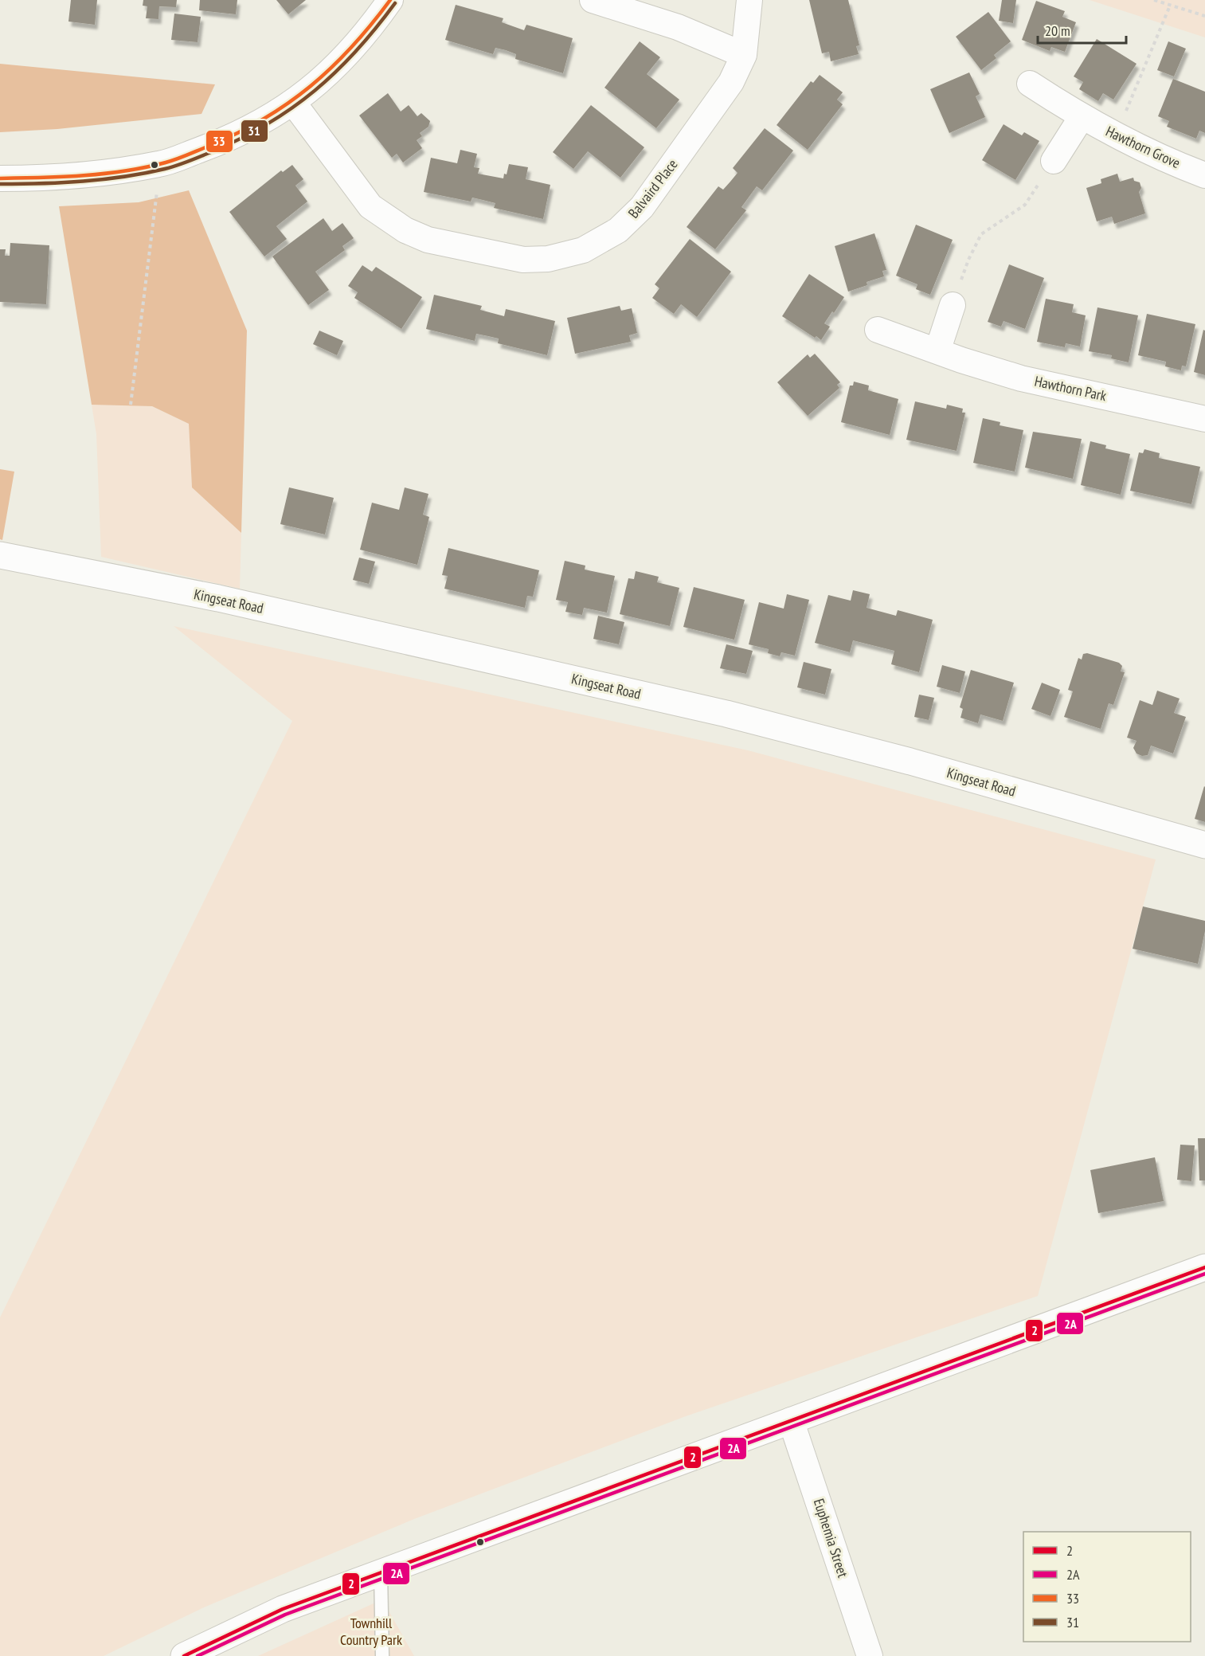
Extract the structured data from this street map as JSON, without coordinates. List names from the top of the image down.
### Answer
{
  "streets": {
    "street": [
      "Hawthorn Grove",
      "Balvaird Place",
      "Hawthorn Park",
      "Kingseat Road",
      "Euphemia Street"
    ]
  },
  "parks": ["Townhill Country Park"],
  "lines": [
    "transit line 33",
    "transit line 31",
    "transit line 2",
    "transit line 2A"
  ],
  "legend": [
    "2",
    "2A",
    "33",
    "31"
  ],
  "scale_bar": "20 m"
}
